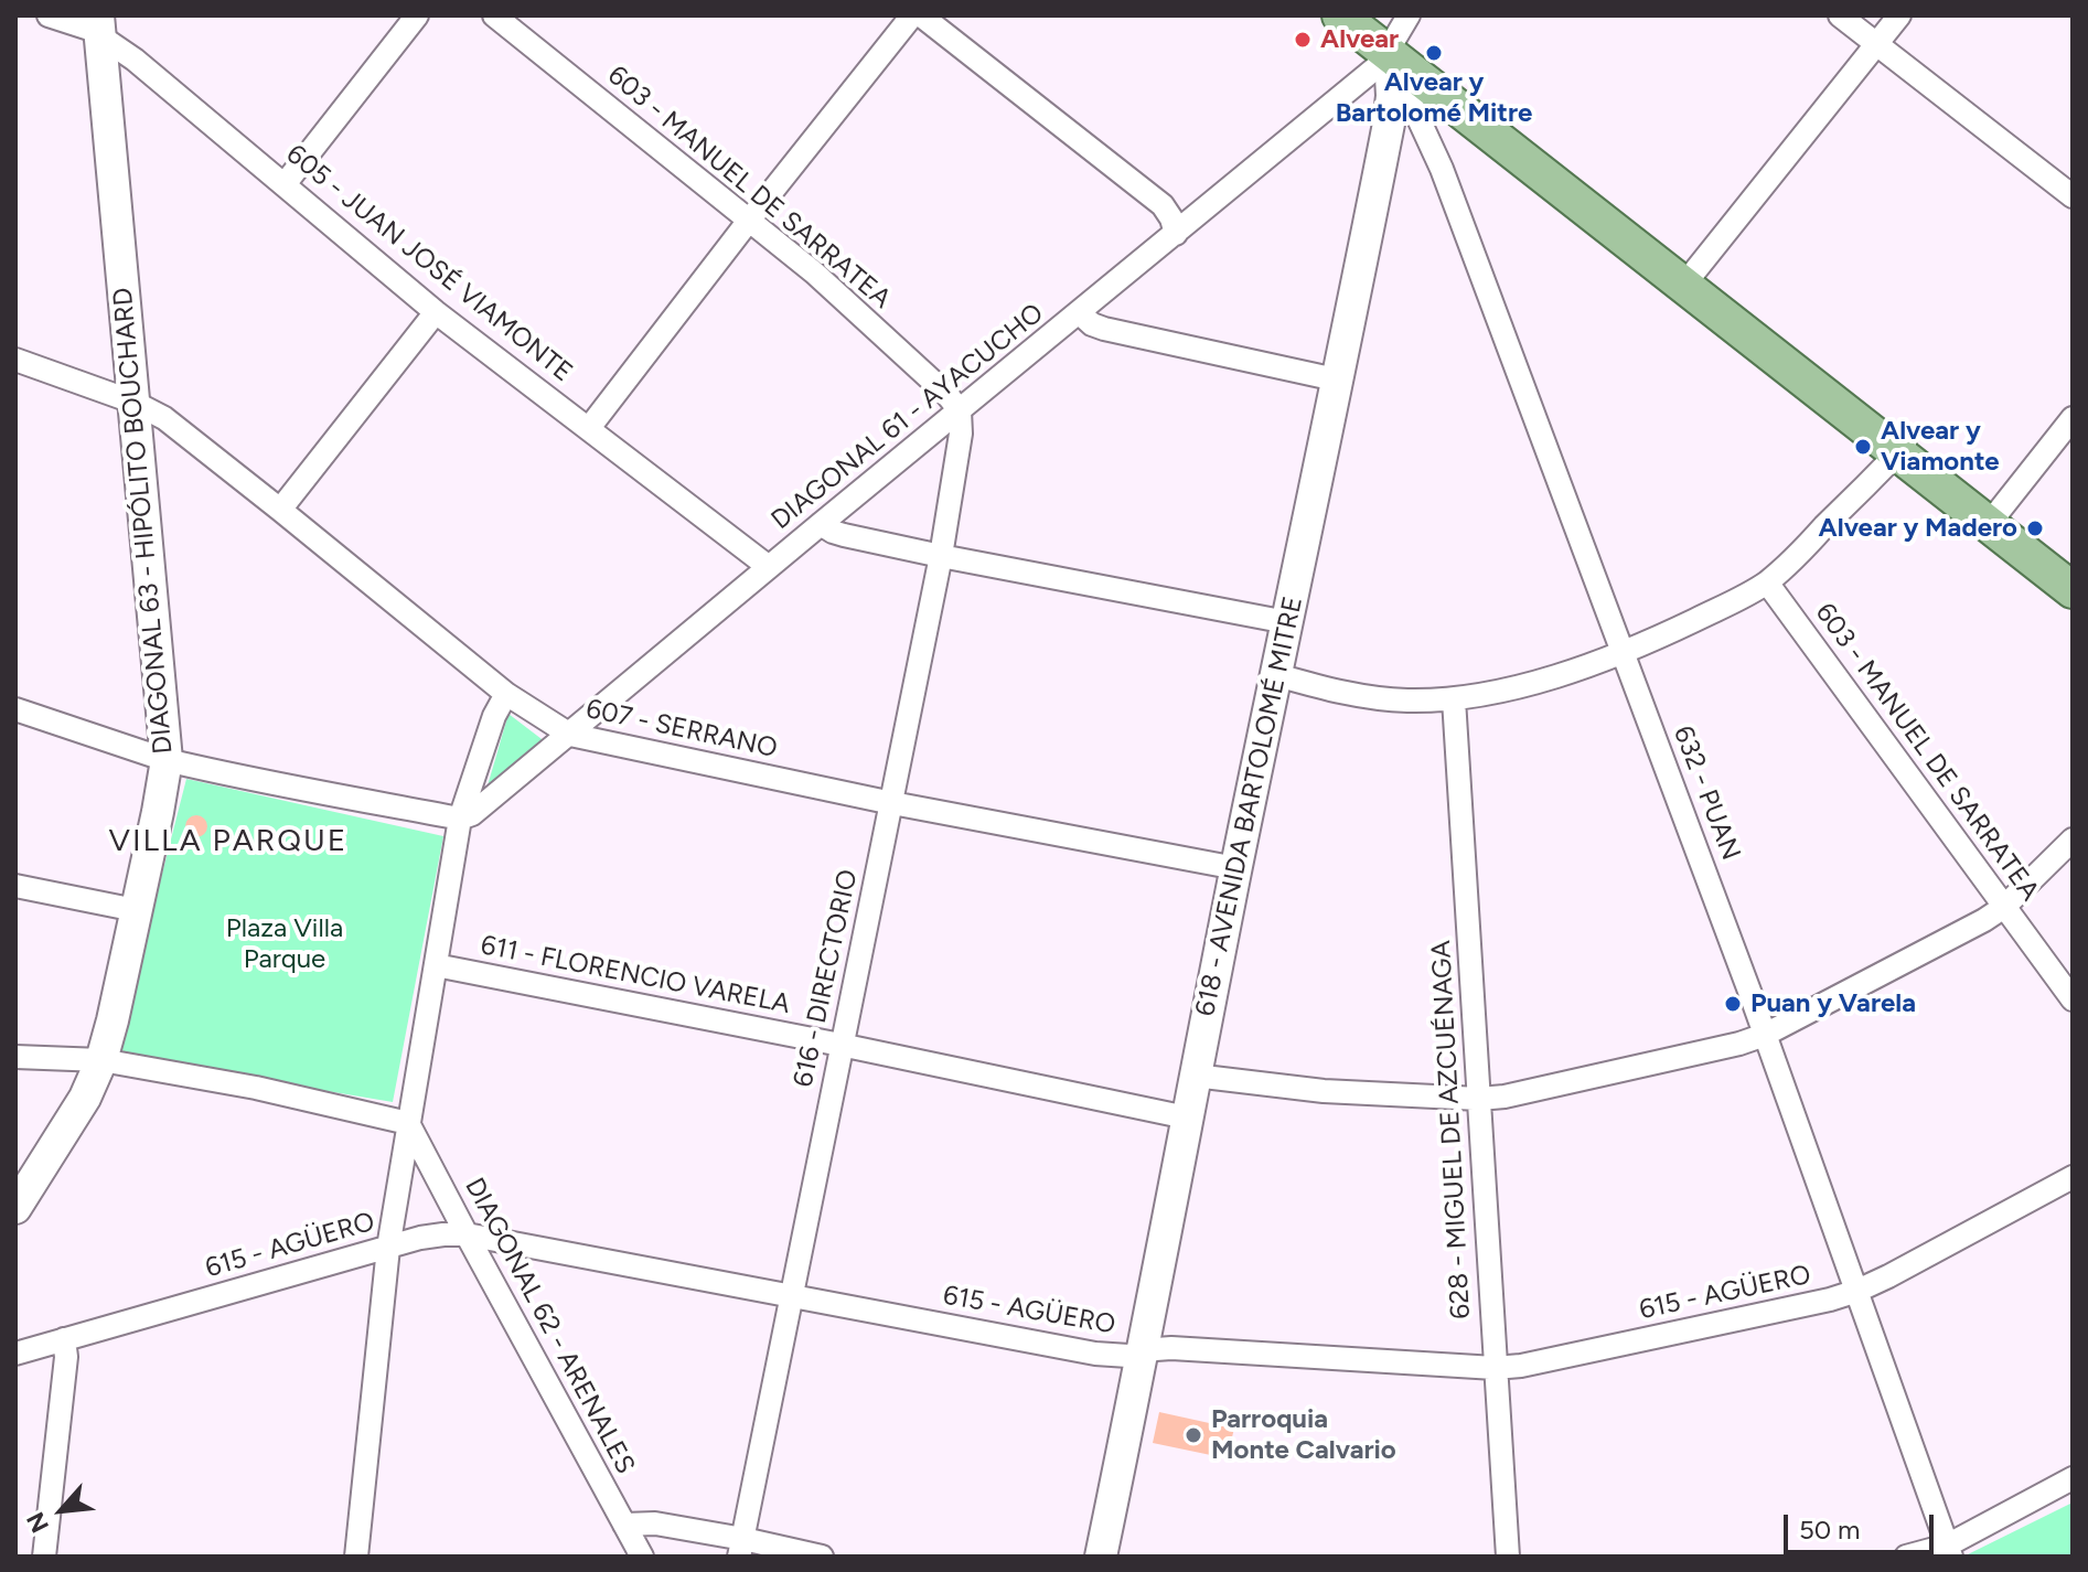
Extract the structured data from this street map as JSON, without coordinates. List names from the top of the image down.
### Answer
{
  "streets": {
    "main road": ["DIAGONAL 63 - HIPÓLITO BOUCHARD", "618 - AVENIDA BARTOLOMÉ MITRE"],
    "street": [
      "603 - MANUEL DE SARRATEA",
      "605 - JUAN JOSÉ VIAMONTE",
      "DIAGONAL 61 - AYACUCHO",
      "607 - SERRANO",
      "632 - PUAN",
      "611 - FLORENCIO VARELA",
      "616 - DIRECTORIO",
      "628 - MIGUEL DE AZCUÉNAGA",
      "615 - AGÜERO",
      "DIAGONAL 62 - ARENALES"
    ]
  },
  "crossings": [
    ["603 - MANUEL DE SARRATEA", "DIAGONAL 61 - AYACUCHO"],
    ["603 - MANUEL DE SARRATEA", "616 - DIRECTORIO"],
    ["605 - JUAN JOSÉ VIAMONTE", "DIAGONAL 61 - AYACUCHO"],
    ["605 - JUAN JOSÉ VIAMONTE", "DIAGONAL 63 - HIPÓLITO BOUCHARD"],
    ["DIAGONAL 61 - AYACUCHO", "607 - SERRANO"],
    ["DIAGONAL 61 - AYACUCHO", "632 - PUAN"],
    ["DIAGONAL 61 - AYACUCHO", "618 - AVENIDA BARTOLOMÉ MITRE"],
    ["DIAGONAL 61 - AYACUCHO", "616 - DIRECTORIO"],
    ["DIAGONAL 63 - HIPÓLITO BOUCHARD", "607 - SERRANO"],
    ["607 - SERRANO", "618 - AVENIDA BARTOLOMÉ MITRE"],
    ["607 - SERRANO", "616 - DIRECTORIO"],
    ["632 - PUAN", "618 - AVENIDA BARTOLOMÉ MITRE"],
    ["632 - PUAN", "615 - AGÜERO"],
    ["618 - AVENIDA BARTOLOMÉ MITRE", "611 - FLORENCIO VARELA"],
    ["618 - AVENIDA BARTOLOMÉ MITRE", "615 - AGÜERO"],
    ["611 - FLORENCIO VARELA", "616 - DIRECTORIO"],
    ["616 - DIRECTORIO", "615 - AGÜERO"],
    ["628 - MIGUEL DE AZCUÉNAGA", "615 - AGÜERO"],
    ["615 - AGÜERO", "DIAGONAL 62 - ARENALES"]
  ],
  "districts": ["VILLA PARQUE"],
  "parks": ["Plaza Villa Parque"],
  "places": [
    "Alvear",
    "Alvear y Bartolomé Mitre",
    "Alvear y Viamonte",
    "Alvear y Madero",
    "Puan y Varela",
    "Parroquia Monte Calvario"
  ],
  "scale_bar": "50 m",
  "north": "bottom left"
}
